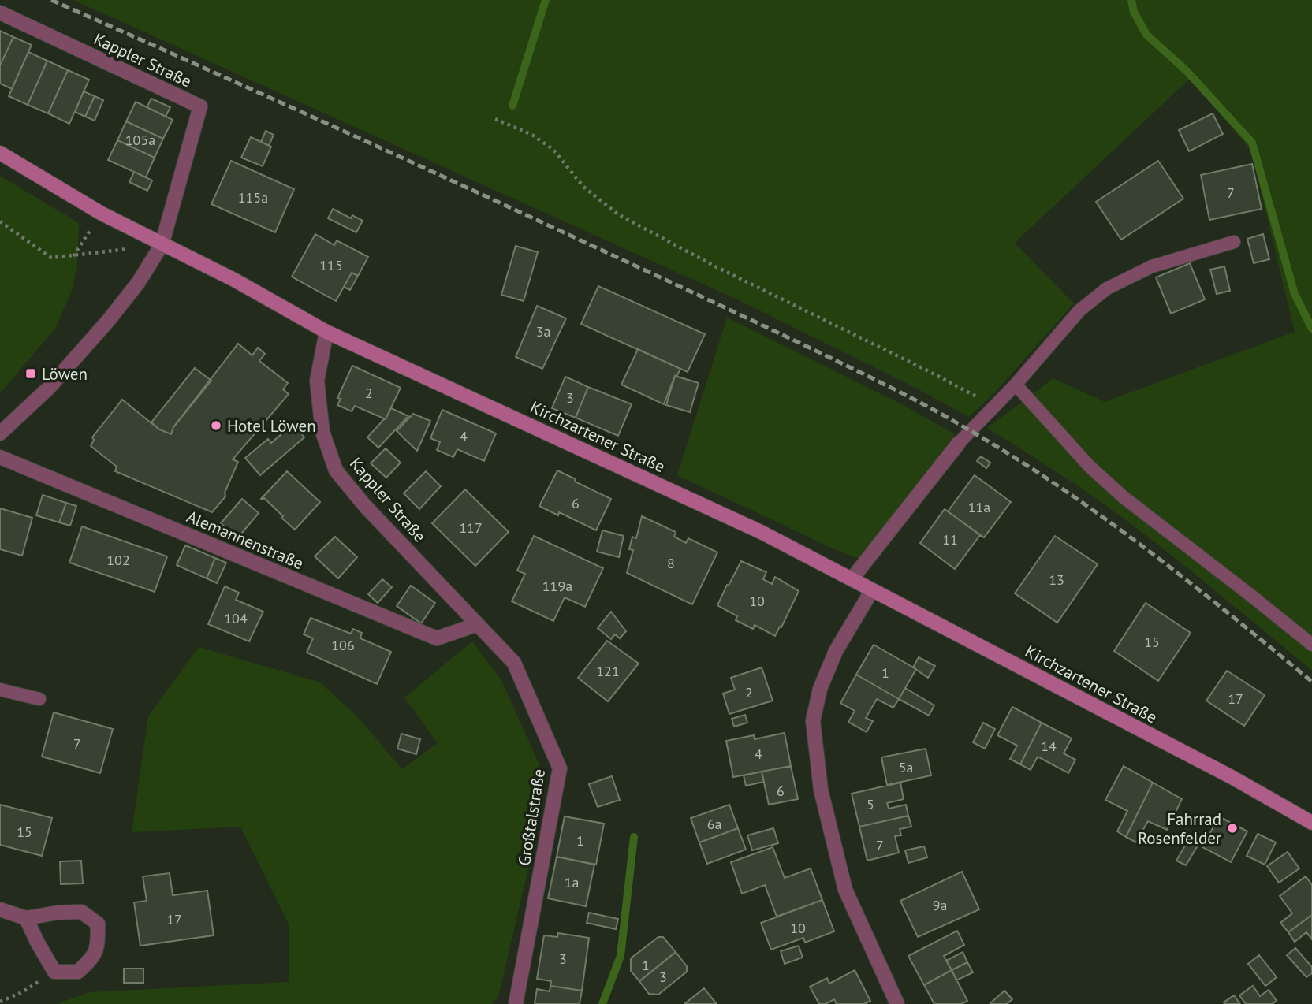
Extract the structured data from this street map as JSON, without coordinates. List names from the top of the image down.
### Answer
{
  "streets": {
    "street": [
      "Kappler Straße",
      "Kirchzartener Straße",
      "Alemannenstraße",
      "Großtalstraße"
    ]
  },
  "crossings": [
    ["Kappler Straße", "Kirchzartener Straße"],
    ["Kappler Straße", "Alemannenstraße"],
    ["Kappler Straße", "Großtalstraße"],
    ["Alemannenstraße", "Großtalstraße"]
  ],
  "places": {
    "transit": ["Löwen"],
    "other": ["Hotel Löwen", "Fahrrad Rosenfelder"]
  },
  "house_numbers": [
    "105a",
    "7",
    "115a",
    "115",
    "3a",
    "2",
    "3",
    "4",
    "6",
    "11a",
    "117",
    "11",
    "102",
    "8",
    "13",
    "119a",
    "10",
    "104",
    "15",
    "106",
    "121",
    "1",
    "2",
    "17",
    "7",
    "14",
    "4",
    "5a",
    "6",
    "5",
    "6a",
    "15",
    "1",
    "7",
    "1a",
    "9a",
    "17",
    "10",
    "3",
    "1",
    "3"
  ]
}
